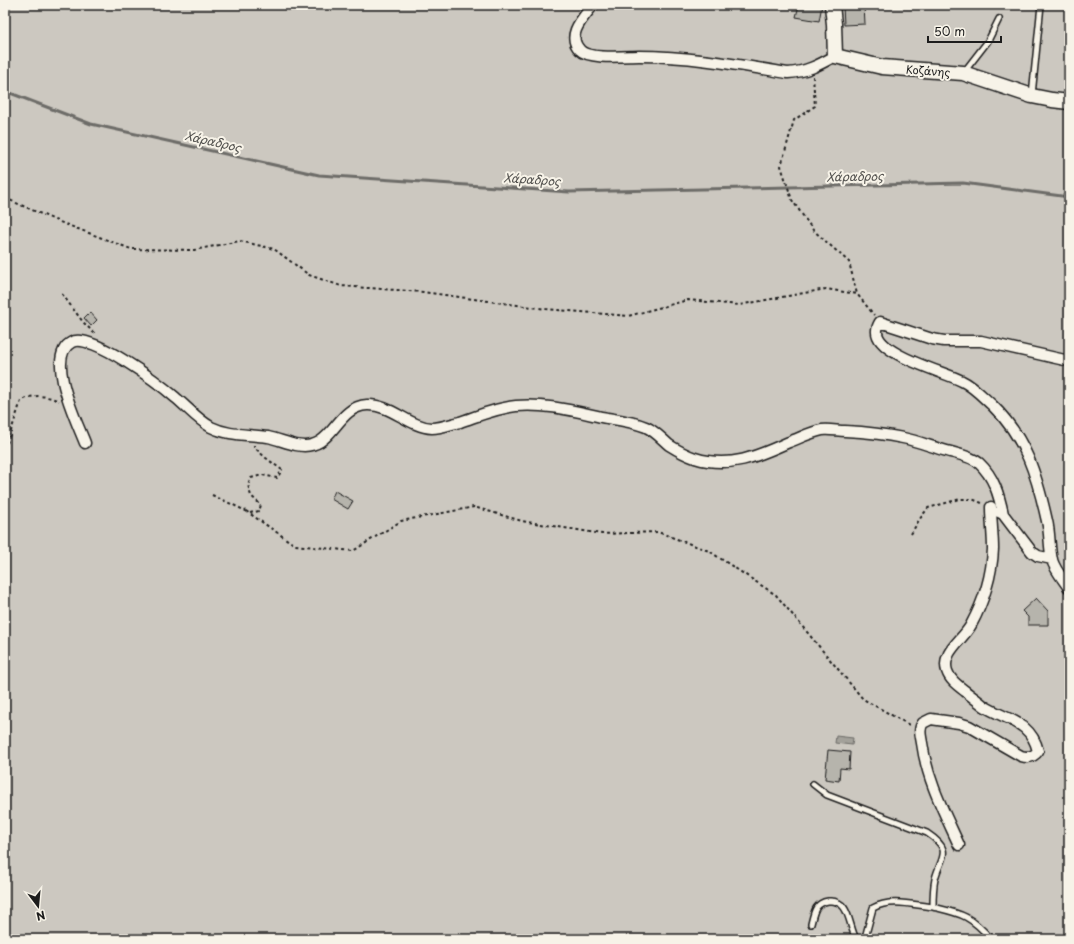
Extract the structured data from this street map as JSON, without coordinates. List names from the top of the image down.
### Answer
{
  "streets": {
    "street": ["Κοζάνης"]
  },
  "water": ["Χάραδρος"],
  "scale_bar": "50 m",
  "north": "bottom"
}
